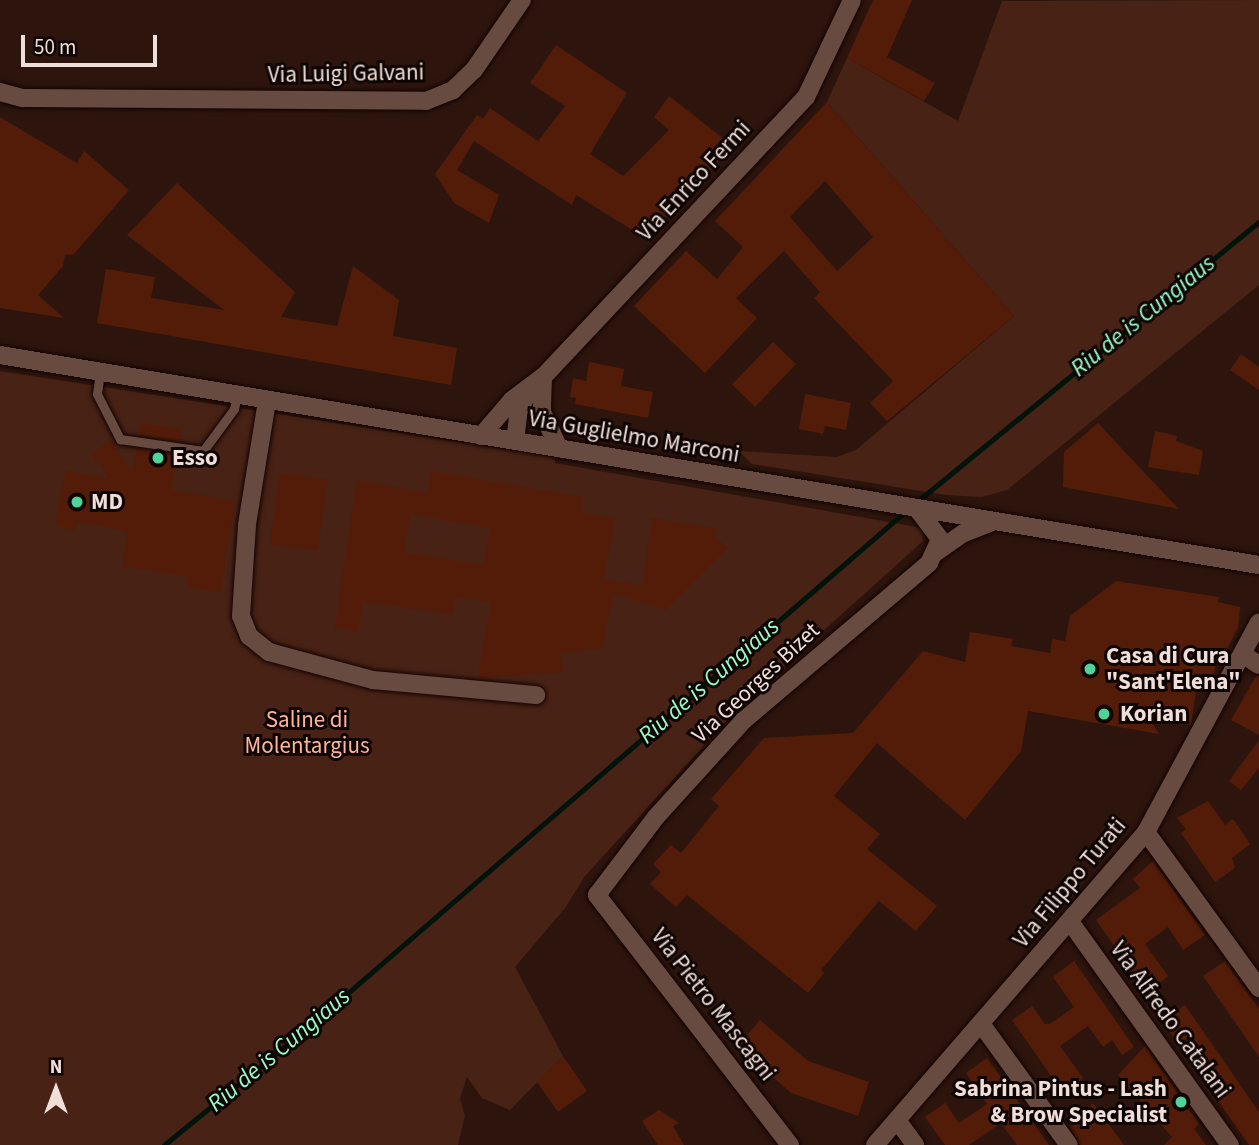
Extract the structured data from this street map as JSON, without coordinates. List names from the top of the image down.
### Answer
{
  "streets": {
    "street": [
      "Via Luigi Galvani",
      "Via Enrico Fermi",
      "Via Guglielmo Marconi",
      "Via Georges Bizet",
      "Via Filippo Turati",
      "Via Pietro Mascagni",
      "Via Alfredo Catalani"
    ]
  },
  "crossings": [
    ["Via Enrico Fermi", "Via Guglielmo Marconi"],
    ["Via Guglielmo Marconi", "Via Georges Bizet"],
    ["Via Georges Bizet", "Via Pietro Mascagni"],
    ["Via Filippo Turati", "Via Alfredo Catalani"]
  ],
  "water": ["Riu de is Cungiaus"],
  "parks": ["Saline di Molentargius"],
  "places": [
    "Esso",
    "MD",
    "Casa di Cura \"Sant'Elena\"",
    "Korian",
    "Sabrina Pintus - Lash & Brow Specialist"
  ],
  "scale_bar": "50 m",
  "north": "top"
}
